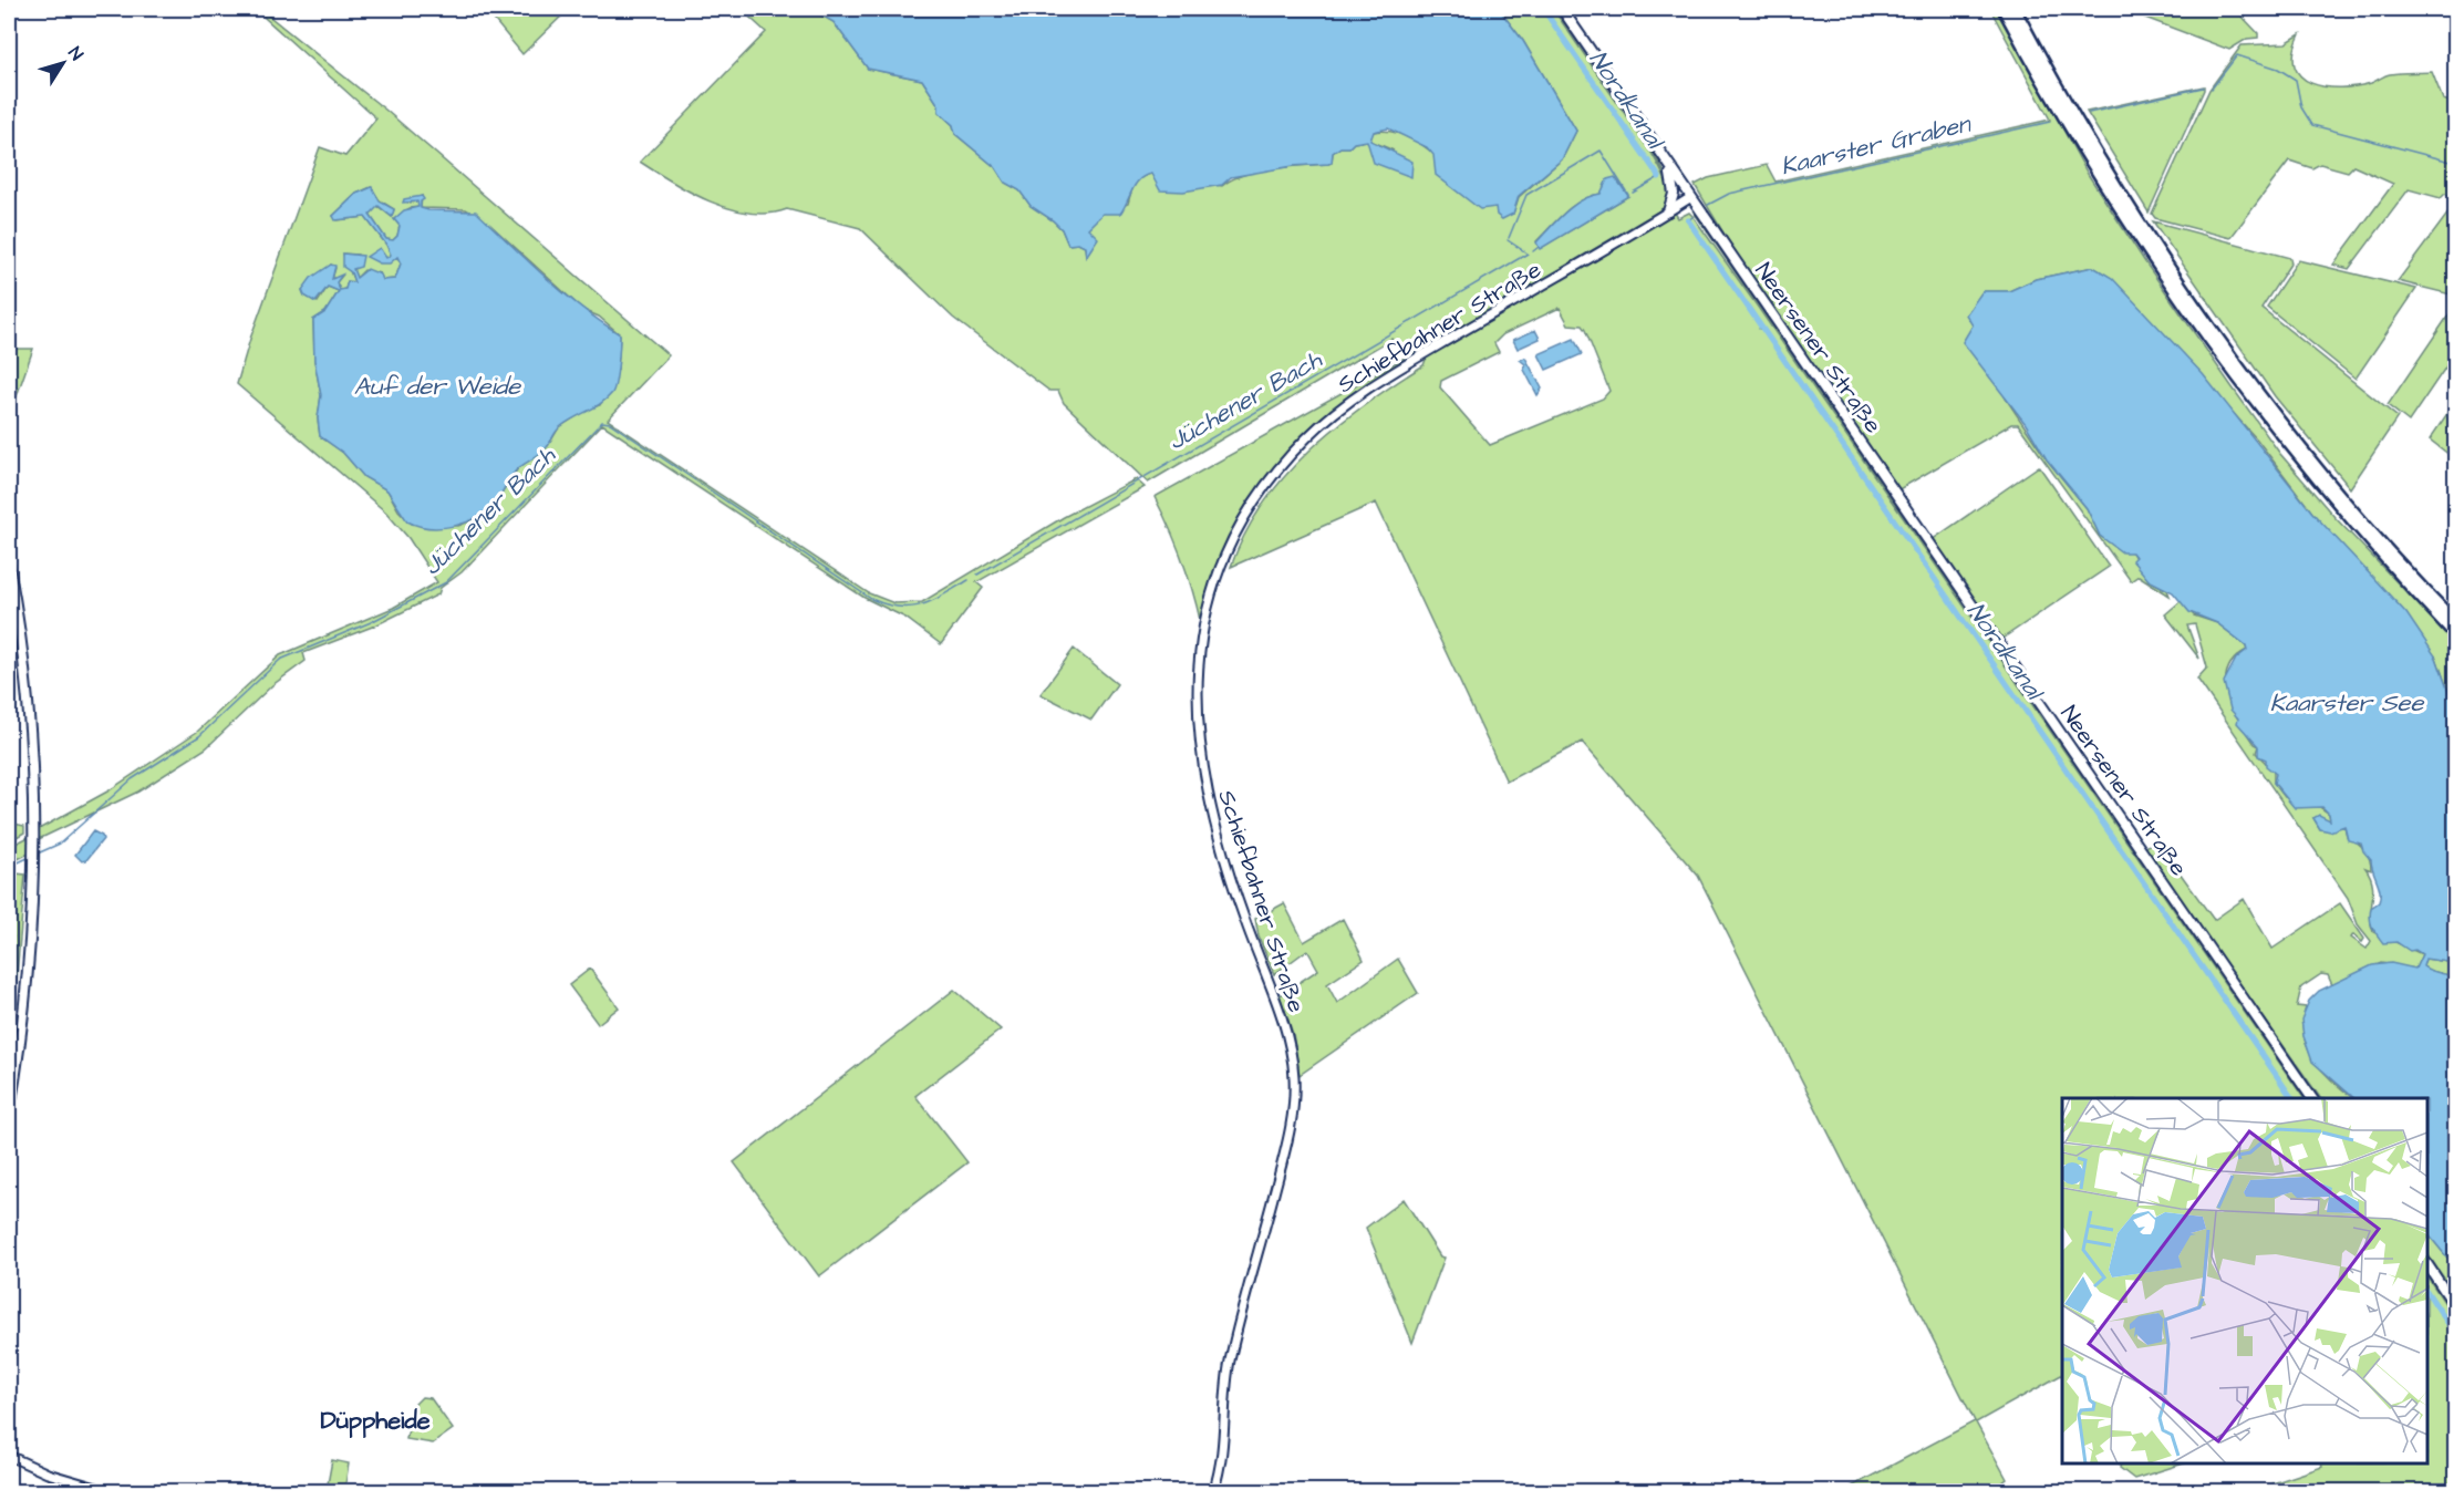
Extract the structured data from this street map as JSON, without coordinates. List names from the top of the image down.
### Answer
{
  "streets": {
    "main road": ["Neersener Straße"],
    "street": ["Schiefbahner Straße"]
  },
  "crossings": [
    ["Schiefbahner Straße", "Neersener Straße"]
  ],
  "districts": ["Düppheide"],
  "water": [
    "Nordkanal",
    "Kaarster Graben",
    "Auf der Weide",
    "Jüchener Bach",
    "Kaarster See"
  ],
  "north": "top right"
}
